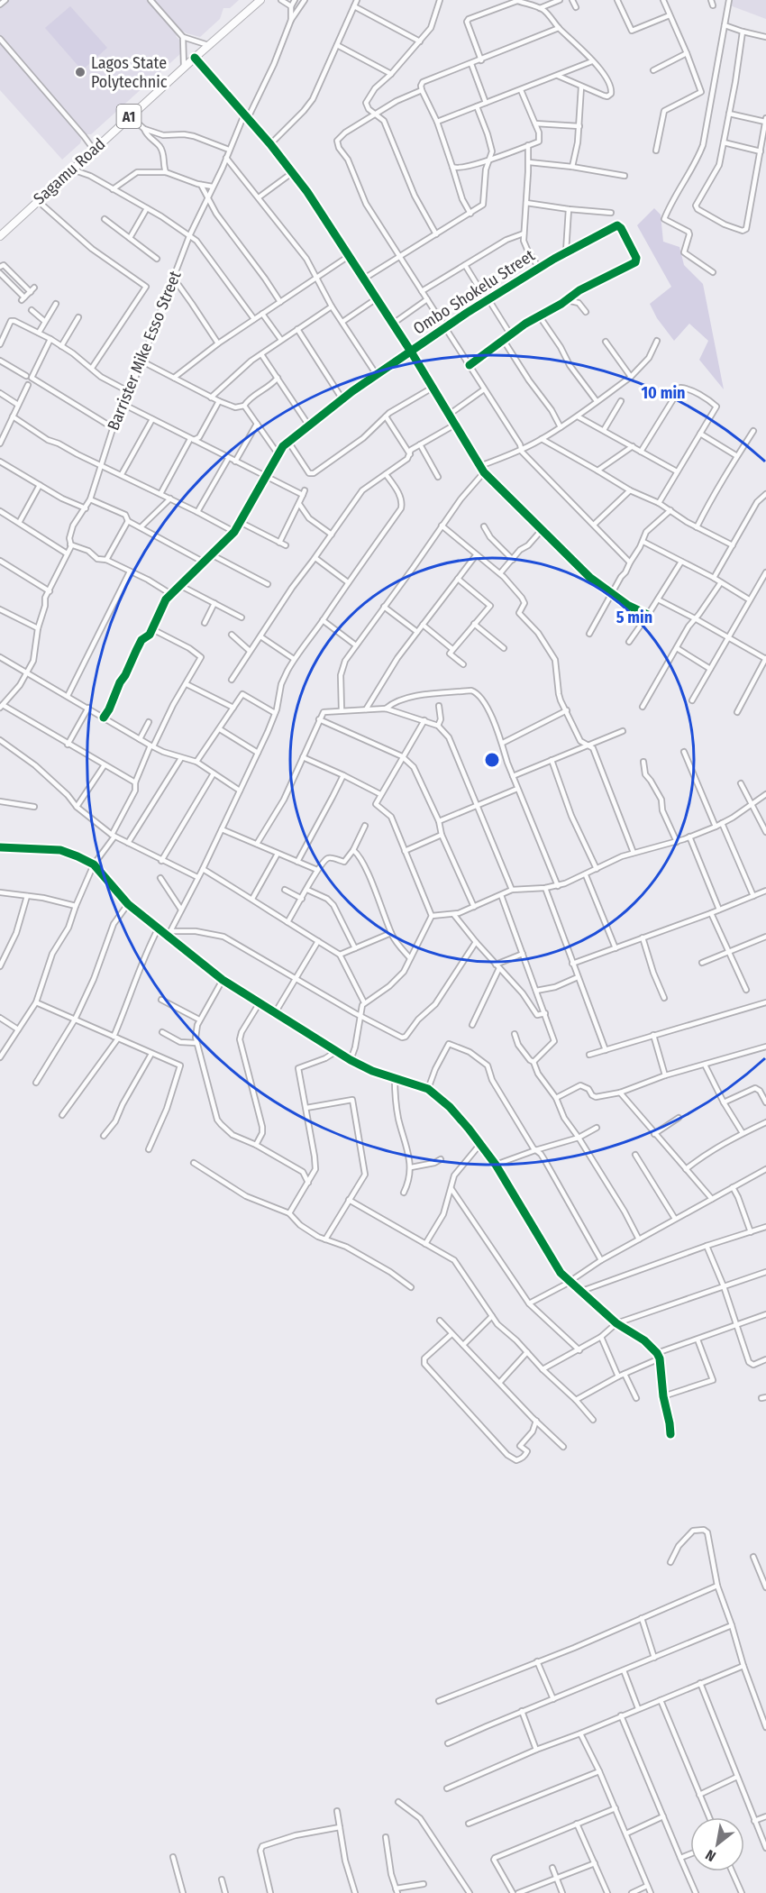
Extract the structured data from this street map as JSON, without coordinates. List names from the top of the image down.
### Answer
{
  "streets": {
    "highway": ["A1", "Sagamu Road"],
    "street": ["Ombo Shokelu Street", "Barrister Mike Esso Street"]
  },
  "places": ["Lagos State Polytechnic"],
  "north": "bottom left",
  "rings": ["10 min", "5 min"]
}
